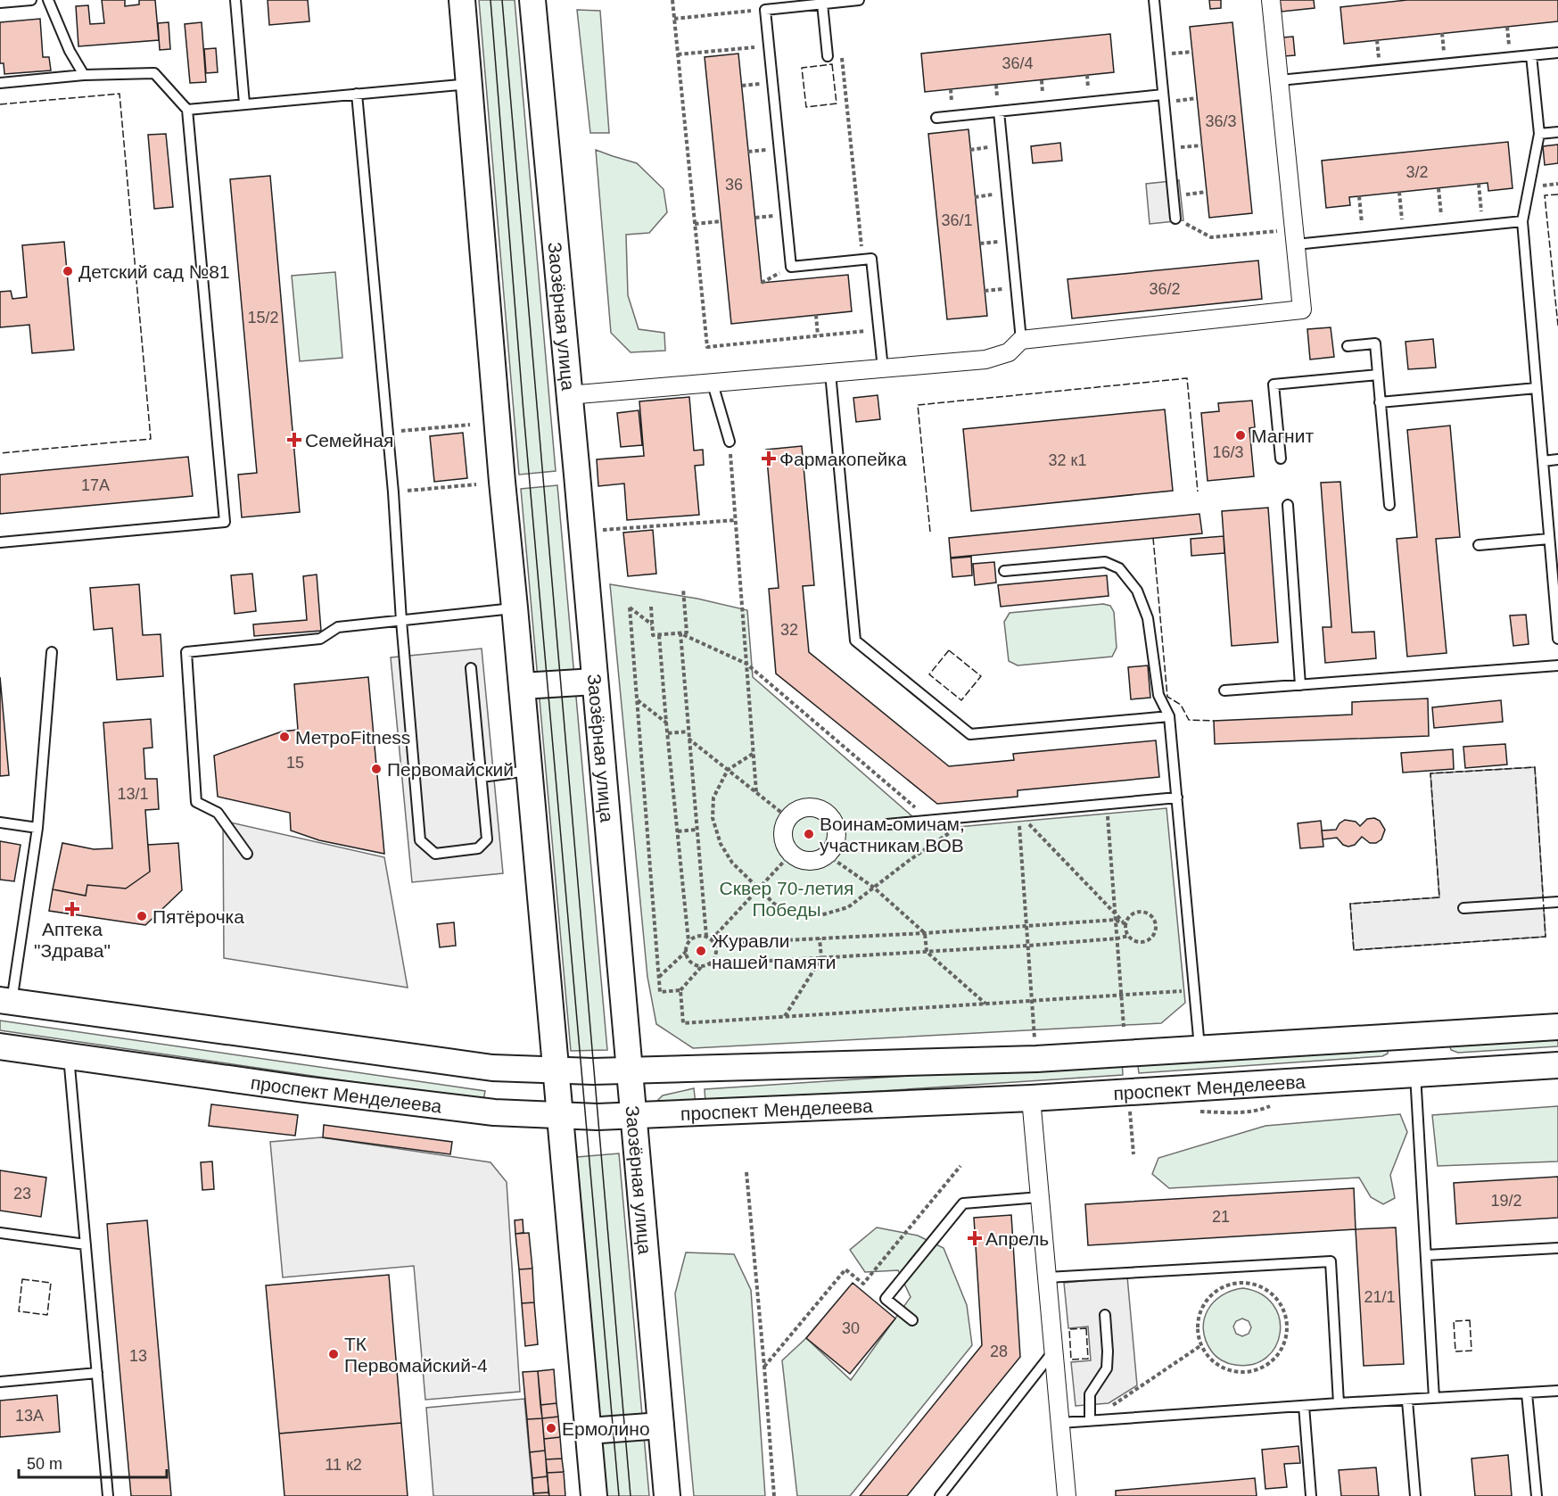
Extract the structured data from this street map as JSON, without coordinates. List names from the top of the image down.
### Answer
{
  "streets": {
    "main road": ["Заозёрная улица", "проспект Менделеева"]
  },
  "crossings": [
    ["Заозёрная улица", "проспект Менделеева"]
  ],
  "parks": ["Сквер 70-летия Победы"],
  "places": {
    "other": [
      "Детский сад №81",
      "Магнит",
      "МетроFitness",
      "Первомайский",
      "Воинам-омичам, участникам ВОВ",
      "Пятёрочка",
      "Журавли нашей памяти",
      "ТК Первомайский-4",
      "Ермолино"
    ],
    "health": [
      "Семейная",
      "Фармакопейка",
      "Аптека \"Здрава\"",
      "Апрель"
    ]
  },
  "house_numbers": [
    "36/4",
    "36/3",
    "3/2",
    "36",
    "36/1",
    "36/2",
    "15/2",
    "16/3",
    "32 к1",
    "17А",
    "32",
    "15",
    "13/1",
    "23",
    "19/2",
    "21",
    "21/1",
    "30",
    "28",
    "13",
    "13А",
    "11 к2"
  ],
  "scale_bar": "50 m"
}
